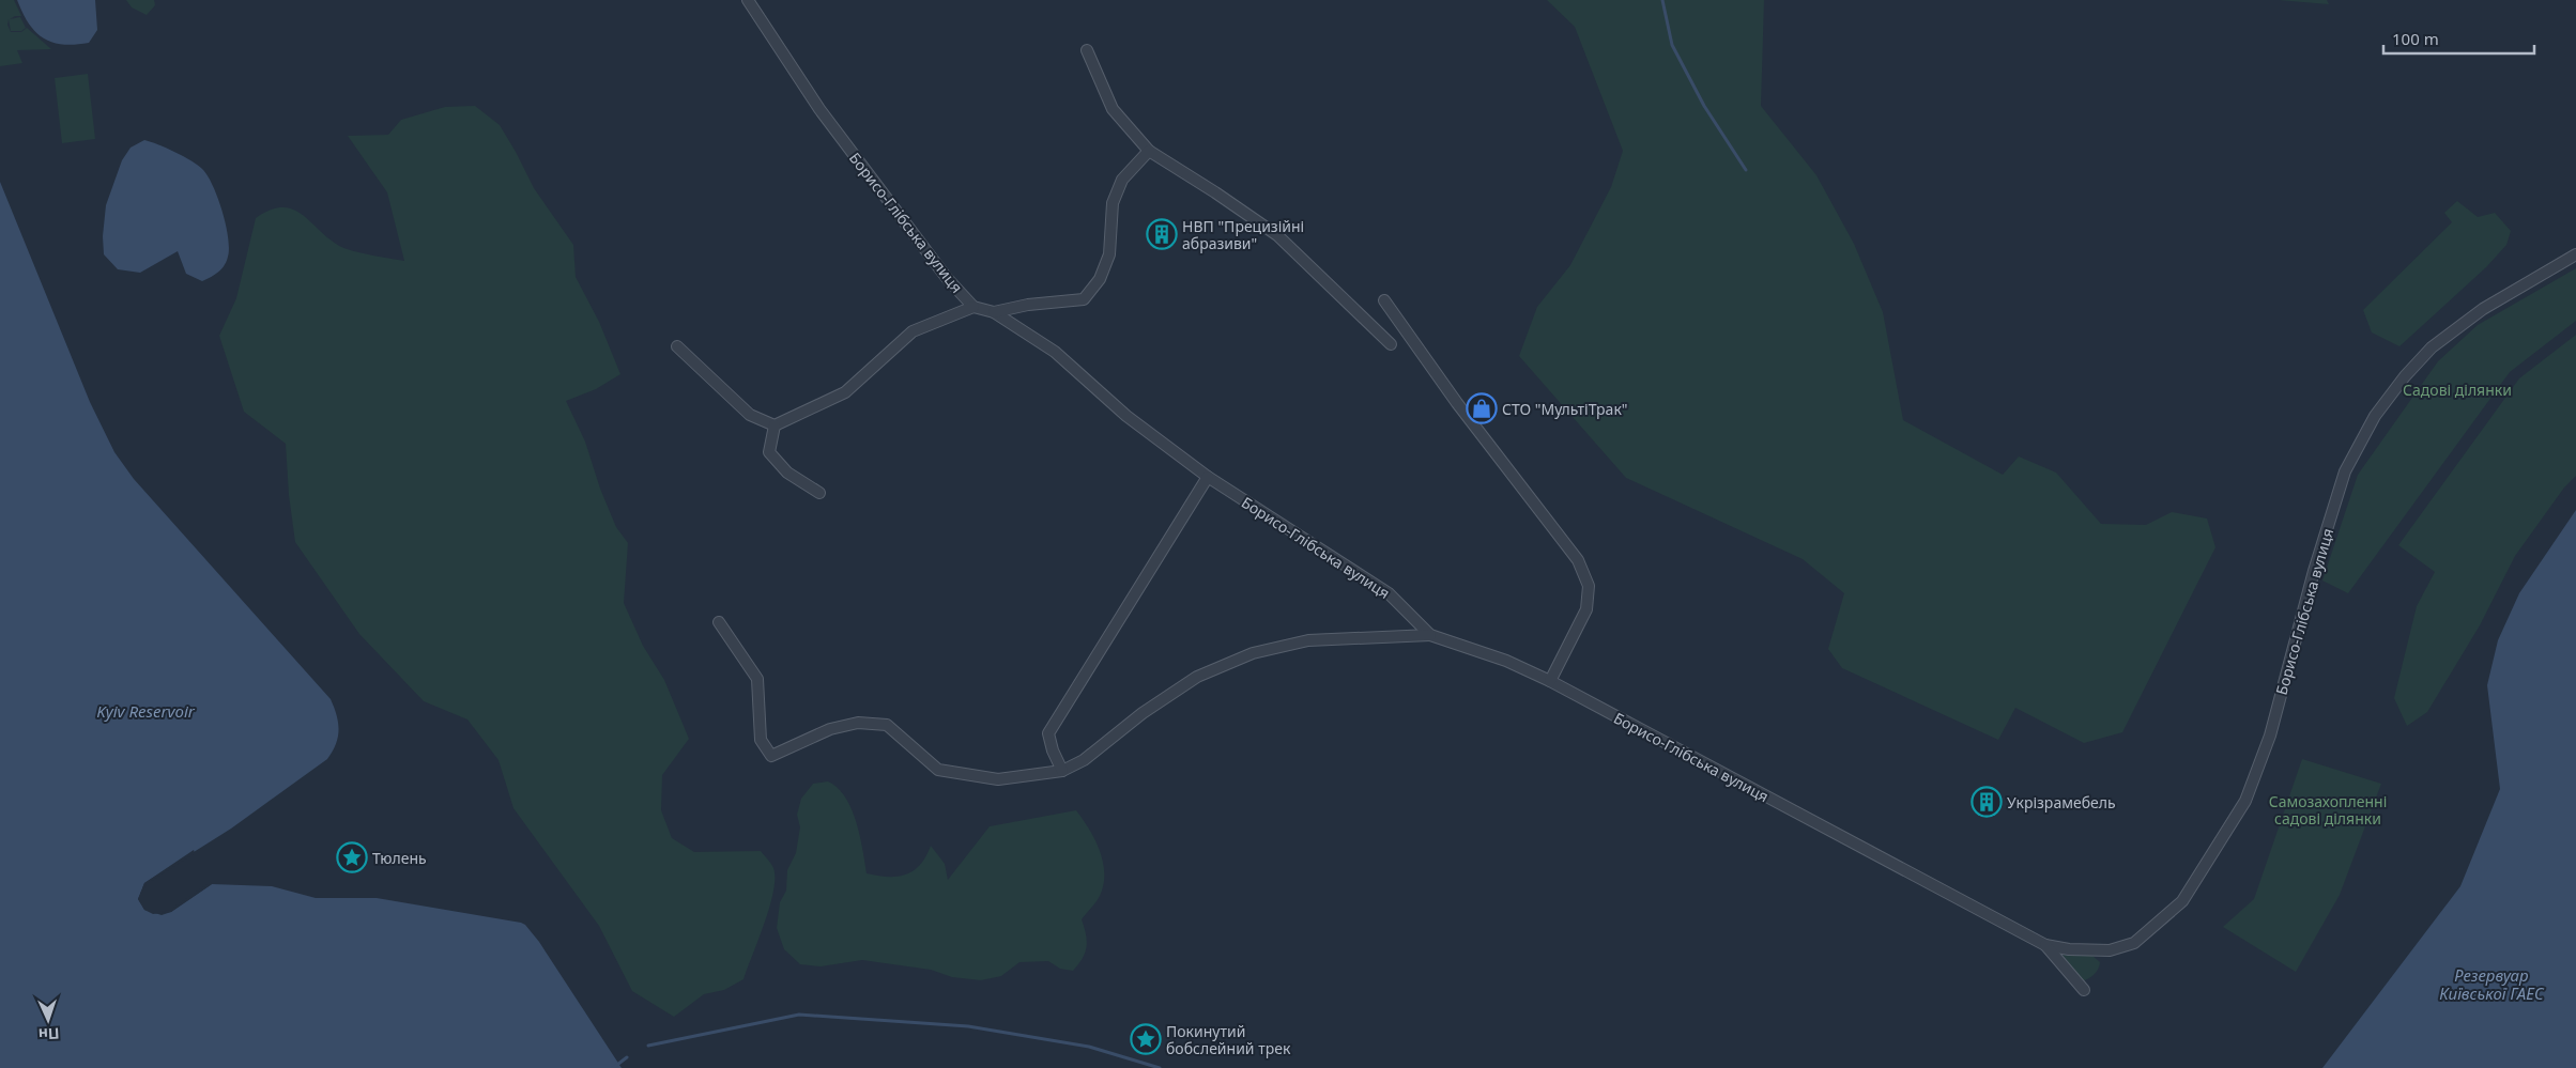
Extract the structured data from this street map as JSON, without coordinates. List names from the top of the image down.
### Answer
{
  "streets": {
    "street": ["Борисо-Глібська вулиця"]
  },
  "water": ["Kyiv Reservoir", "Резервуар Київської ГАЕС"],
  "parks": ["Садові ділянки", "Самозахопленні садові ділянки"],
  "places": {
    "building": ["НВП \"Прецизійні абразиви\"", "Укрізрамебель"],
    "shop": ["СТО \"МультіТрак\""],
    "place": ["Тюлень", "Покинутий бобслейний трек"]
  },
  "scale_bar": "100 m",
  "north": "bottom"
}
